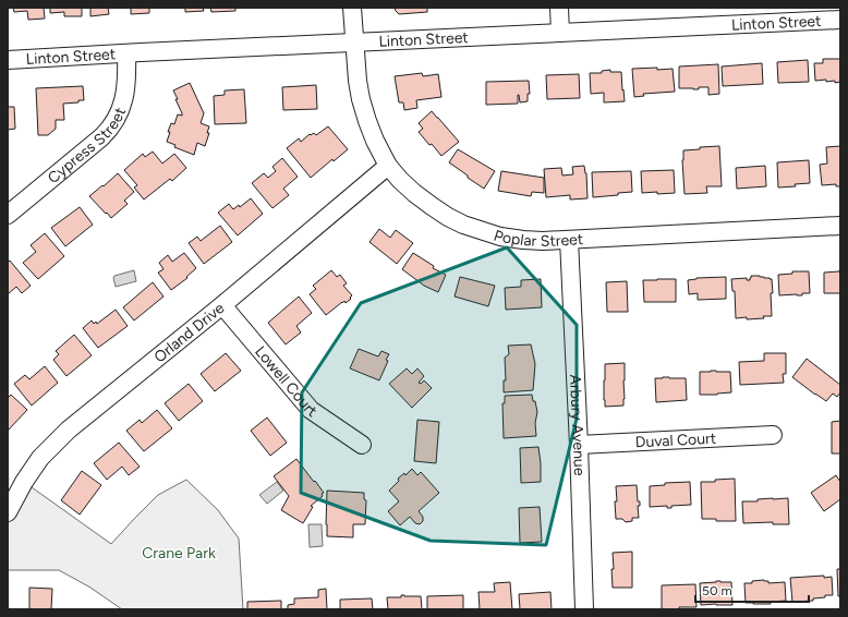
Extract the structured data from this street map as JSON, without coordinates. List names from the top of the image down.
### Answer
{
  "streets": {
    "street": [
      "Linton Street",
      "Cypress Street",
      "Poplar Street",
      "Orland Drive",
      "Lowell Court",
      "Arbury Avenue",
      "Duval Court"
    ]
  },
  "crossings": [
    ["Linton Street", "Cypress Street"],
    ["Linton Street", "Poplar Street"],
    ["Poplar Street", "Orland Drive"],
    ["Poplar Street", "Arbury Avenue"],
    ["Orland Drive", "Lowell Court"],
    ["Arbury Avenue", "Duval Court"]
  ],
  "parks": ["Crane Park"],
  "scale_bar": "50 m"
}
